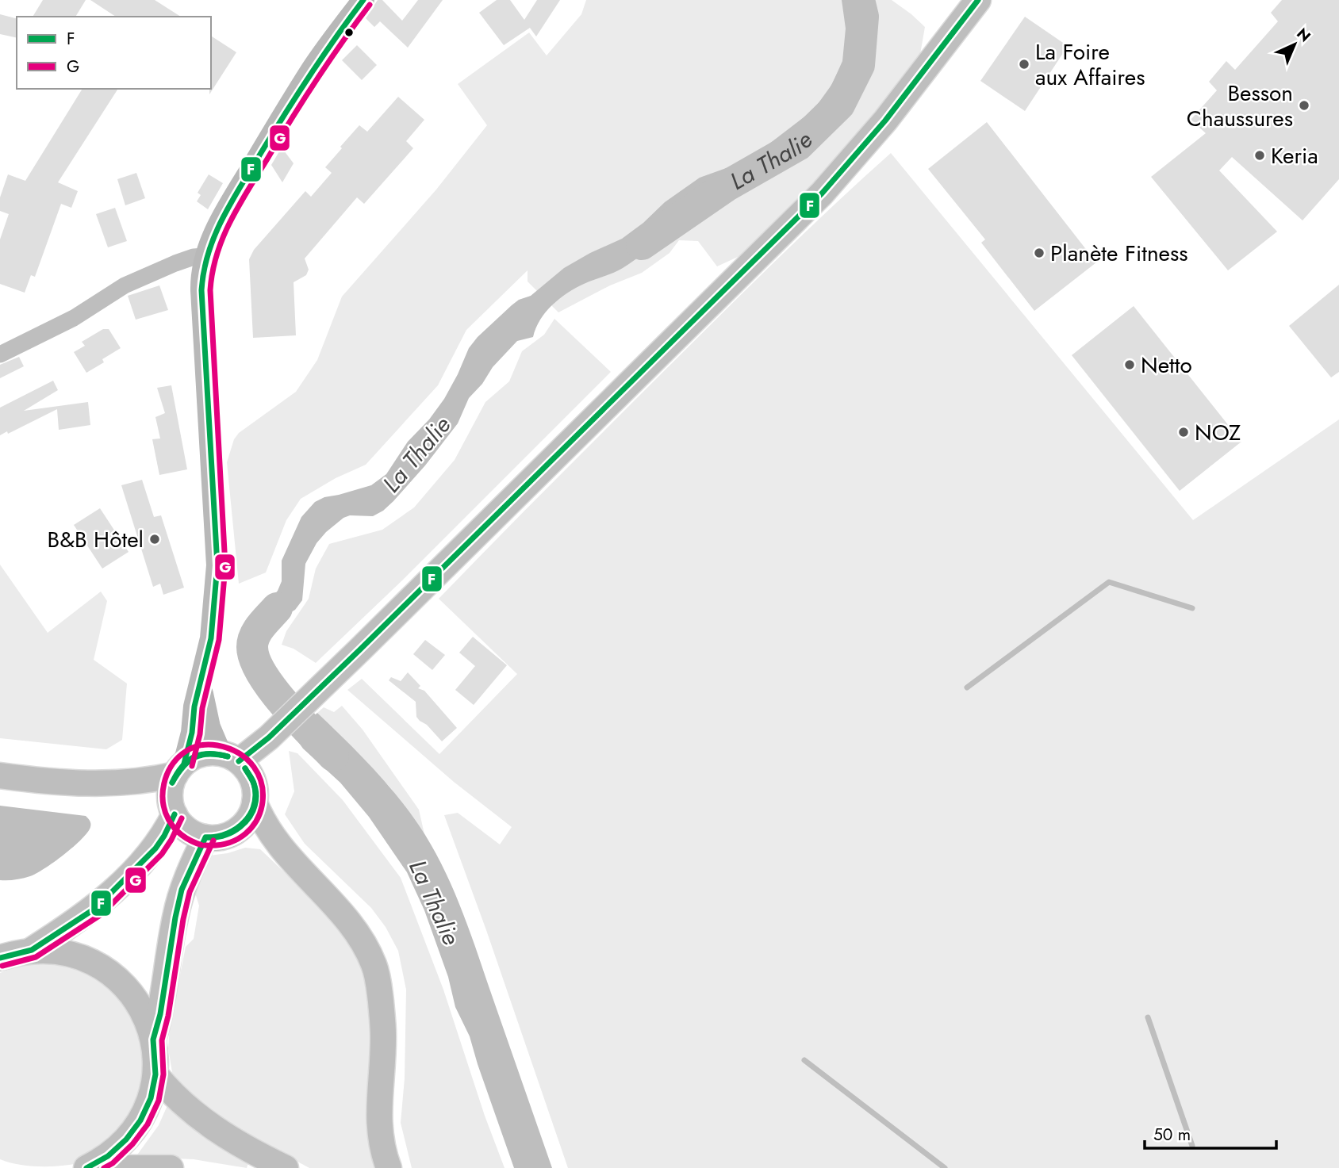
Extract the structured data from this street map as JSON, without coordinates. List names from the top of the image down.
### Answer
{
  "water": ["La Thalie"],
  "places": [
    "La Foire aux Affaires",
    "Besson Chaussures",
    "Keria",
    "Planète Fitness",
    "Netto",
    "NOZ",
    "B&B Hôtel"
  ],
  "lines": ["transit line F", "transit line G"],
  "legend": ["F", "G"],
  "scale_bar": "50 m",
  "north": "top right"
}
